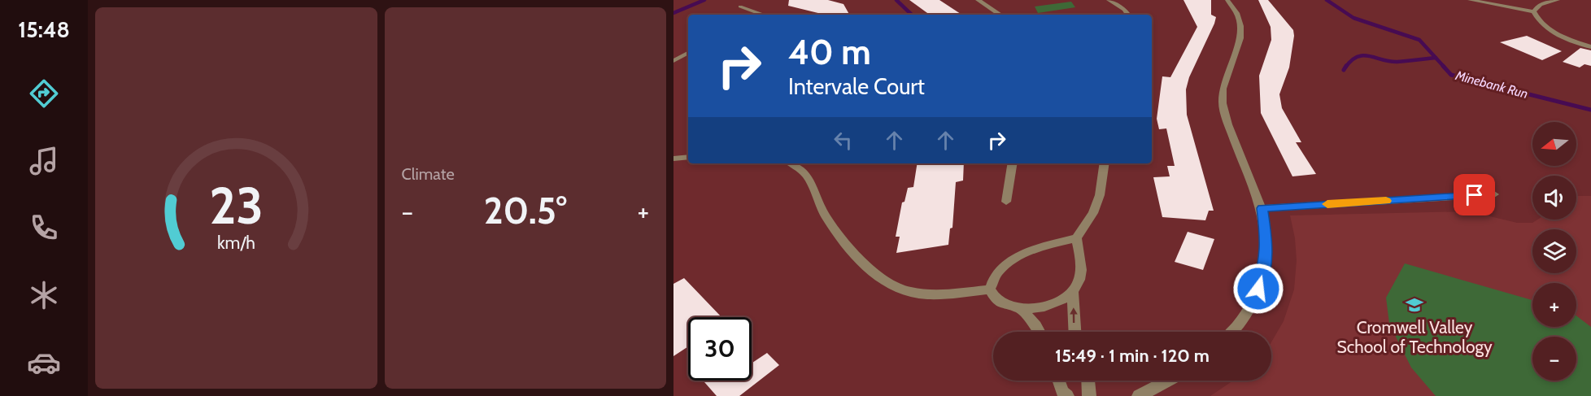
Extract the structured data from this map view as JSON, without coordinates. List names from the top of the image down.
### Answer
{
  "water": ["Minebank Run"],
  "places": {
    "school or university": ["Cromwell Valley School of Technology"]
  },
  "north": "left",
  "page": {
    "tabs": "15:48",
    "tile": "Climate",
    "turn": ["40 m", "Intervale Court"],
    "map_buttons": ["+", "−"],
    "heat": ["−", "20.5°", "+"],
    "limit": "30",
    "trip": "15:49 · 1 min · 120 m",
    "gauge": ["23", "km/h"]
  }
}
